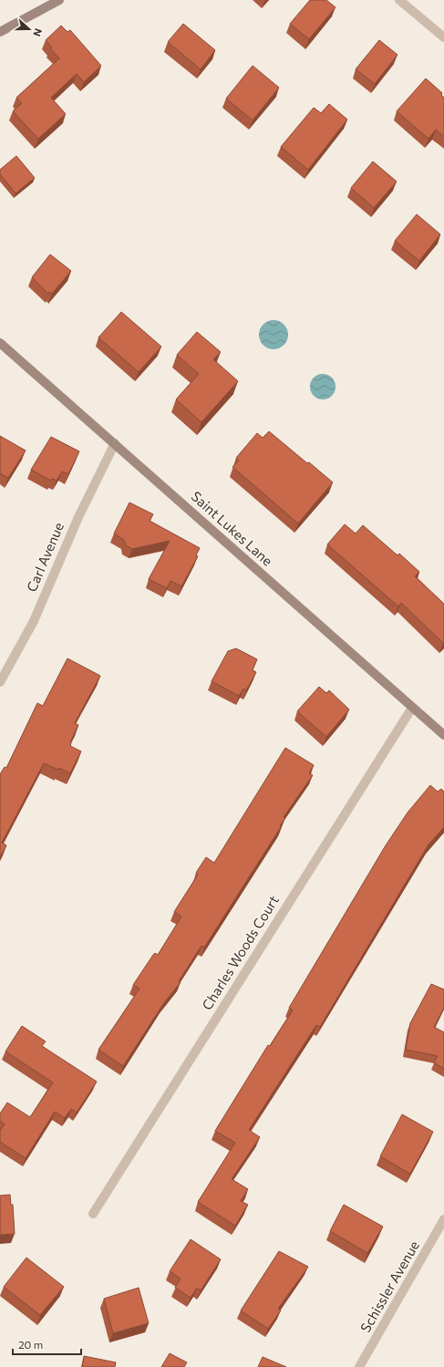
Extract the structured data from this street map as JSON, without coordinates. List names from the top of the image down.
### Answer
{
  "streets": {
    "street": [
      "Saint Lukes Lane",
      "Carl Avenue",
      "Charles Woods Court",
      "Schissler Avenue"
    ]
  },
  "crossings": [
    ["Saint Lukes Lane", "Carl Avenue"],
    ["Saint Lukes Lane", "Charles Woods Court"]
  ],
  "scale_bar": "20 m",
  "north": "right"
}
